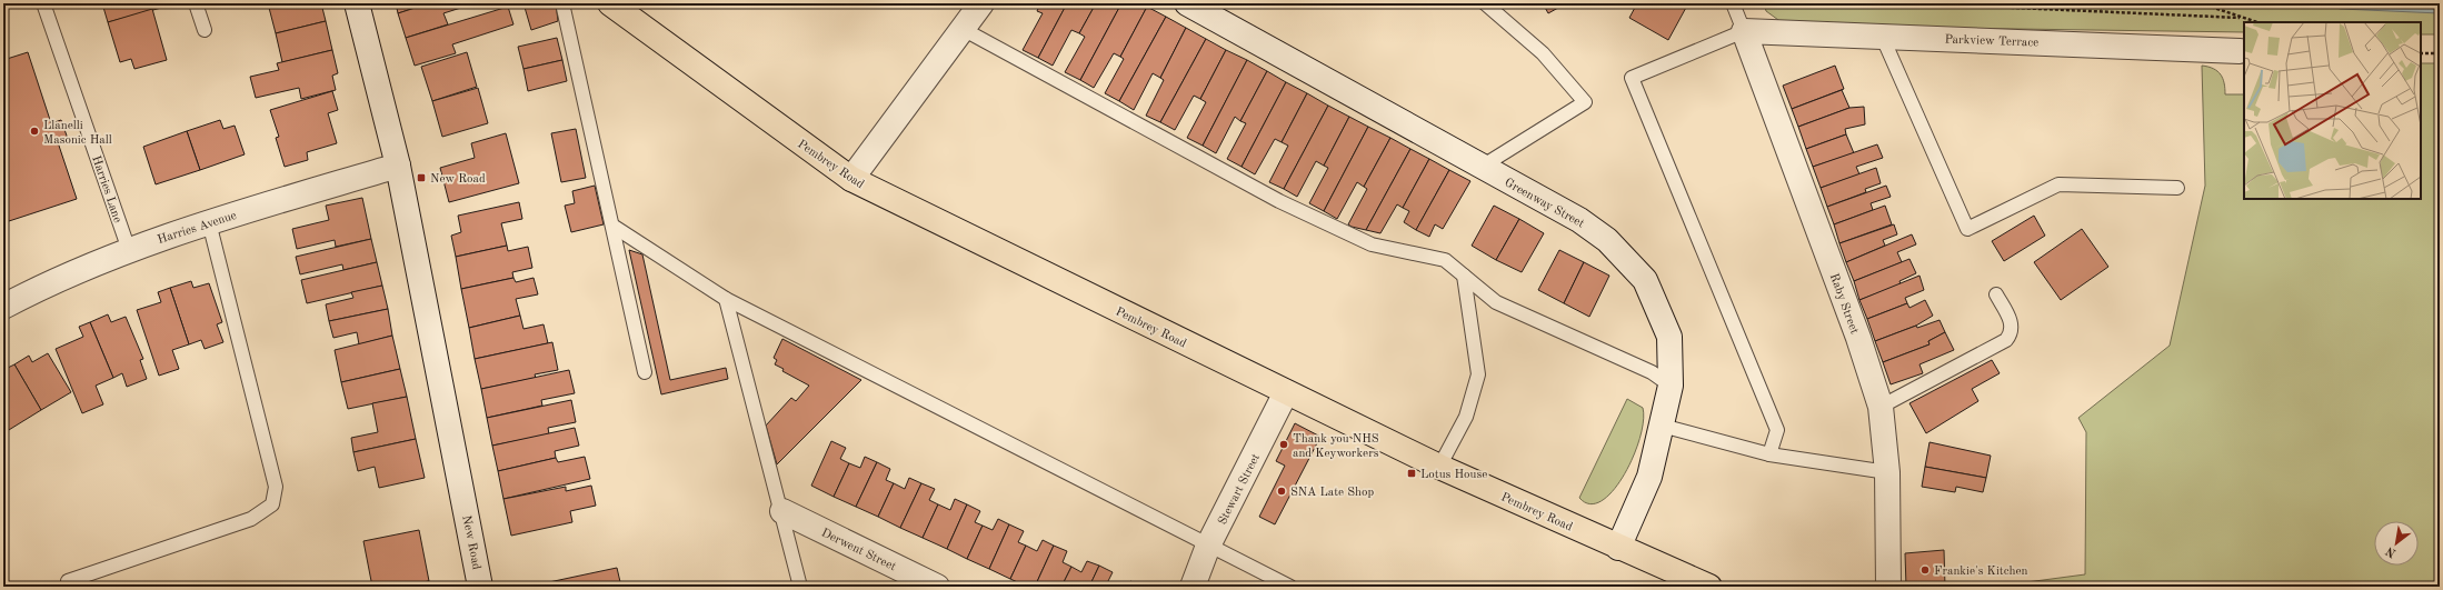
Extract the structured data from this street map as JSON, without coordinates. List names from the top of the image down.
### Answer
{
  "streets": {
    "main road": ["Pembrey Road"],
    "street": [
      "Parkview Terrace",
      "Greenway Street",
      "Harries Avenue",
      "Raby Street",
      "Stewart Street",
      "New Road",
      "Derwent Street"
    ],
    "lane": ["Harries Lane"]
  },
  "crossings": [
    ["Parkview Terrace", "Raby Street"],
    ["Pembrey Road", "Greenway Street"],
    ["Pembrey Road", "Stewart Street"],
    ["Harries Lane", "Harries Avenue"],
    ["Harries Avenue", "New Road"]
  ],
  "places": {
    "other": [
      "Llanelli Masonic Hall",
      "Thank you NHS and Keyworkers",
      "SNA Late Shop",
      "Frankie's Kitchen"
    ],
    "transit": ["New Road", "Lotus House"]
  },
  "north": "bottom left"
}
